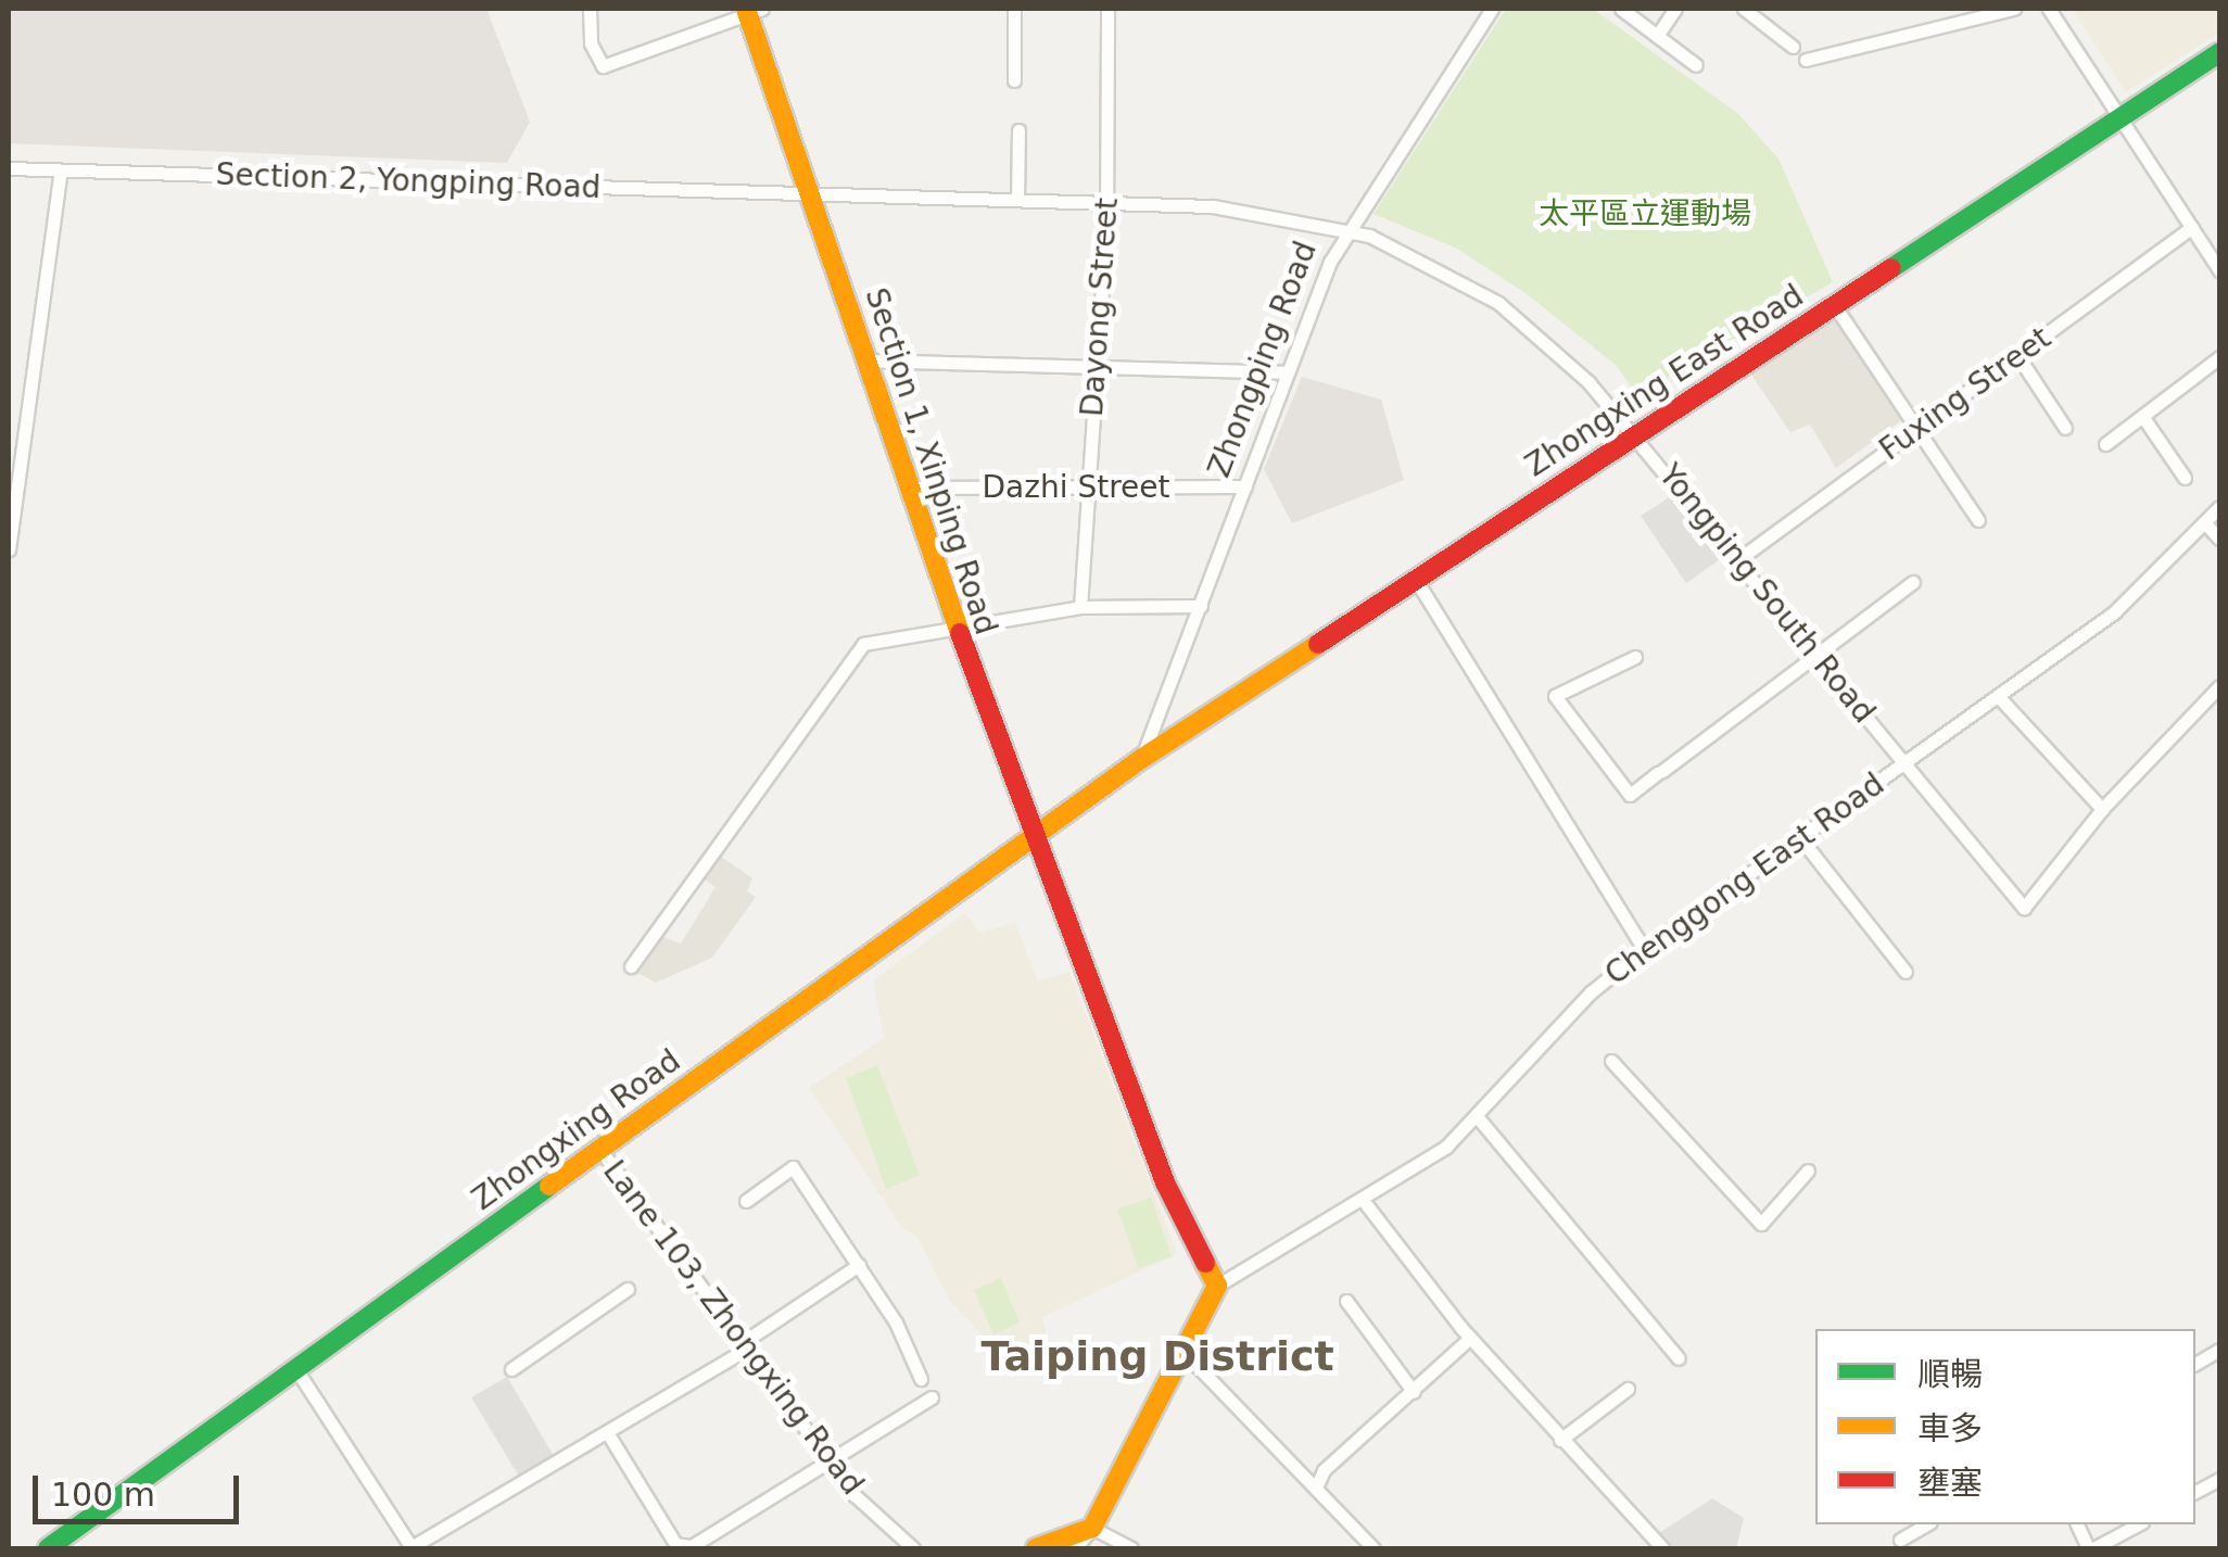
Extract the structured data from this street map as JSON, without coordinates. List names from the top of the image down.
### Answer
{
  "streets": {
    "main road": ["Zhongxing East Road", "Section 1, Xinping Road", "Zhongxing Road"],
    "street": [
      "Section 2, Yongping Road",
      "Dayong Street",
      "Zhongping Road",
      "Fuxing Street",
      "Dazhi Street",
      "Yongping South Road",
      "Chenggong East Road",
      "Lane 103, Zhongxing Road"
    ]
  },
  "crossings": [
    ["Section 2, Yongping Road", "Dayong Street"],
    ["Section 2, Yongping Road", "Zhongping Road"],
    ["Section 2, Yongping Road", "Section 1, Xinping Road"],
    ["Section 2, Yongping Road", "Yongping South Road"],
    ["Dayong Street", "Dazhi Street"],
    ["Zhongping Road", "Zhongxing East Road"],
    ["Zhongping Road", "Dazhi Street"],
    ["Zhongping Road", "Yongping South Road"],
    ["Zhongping Road", "Zhongxing Road"],
    ["Zhongxing East Road", "Yongping South Road"],
    ["Zhongxing East Road", "Zhongxing Road"],
    ["Fuxing Street", "Yongping South Road"],
    ["Section 1, Xinping Road", "Dazhi Street"],
    ["Section 1, Xinping Road", "Chenggong East Road"],
    ["Section 1, Xinping Road", "Zhongxing Road"],
    ["Yongping South Road", "Chenggong East Road"],
    ["Zhongxing Road", "Lane 103, Zhongxing Road"]
  ],
  "districts": ["Taiping District"],
  "parks": ["太平區立運動場"],
  "legend": ["順暢", "車多", "壅塞"],
  "scale_bar": "100 m"
}
